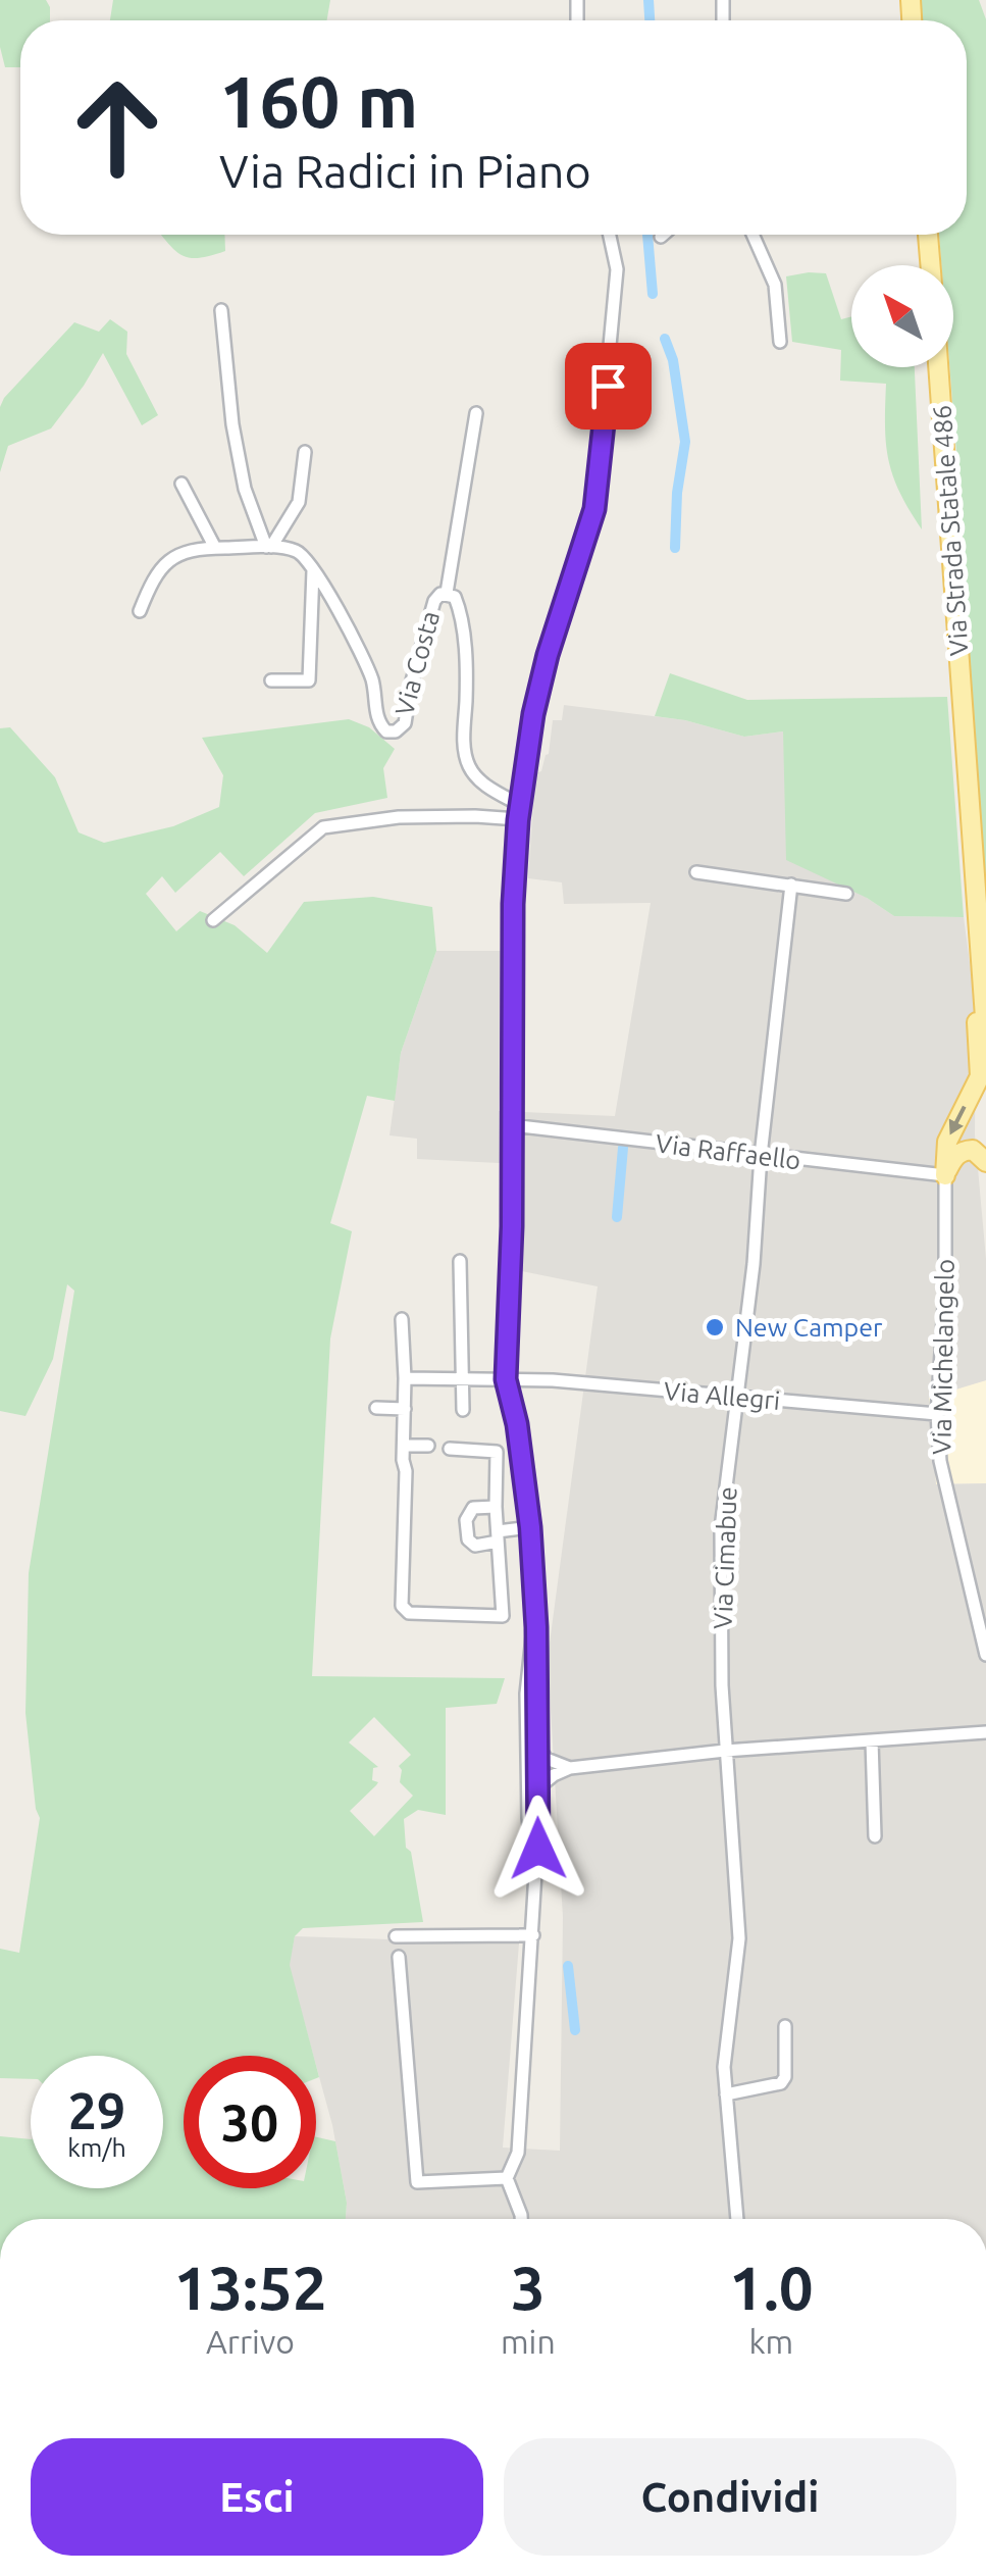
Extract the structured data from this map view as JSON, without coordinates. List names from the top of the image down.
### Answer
{
  "streets": {
    "main road": ["Via Strada Statale 486"],
    "street": [
      "Via Costa",
      "Via Raffaello",
      "Via Michelangelo",
      "Via Allegri",
      "Via Cimabue"
    ]
  },
  "crossings": [
    ["Via Raffaello", "Via Michelangelo"],
    ["Via Raffaello", "Via Cimabue"],
    ["Via Michelangelo", "Via Allegri"],
    ["Via Allegri", "Via Cimabue"]
  ],
  "places": ["New Camper"],
  "north": "top left",
  "page": {
    "turn": ["160 m", "Via Radici in Piano"],
    "speed": "29 km/h",
    "limit": "30",
    "eta": [
      "13:52",
      "Arrivo",
      "3",
      "min",
      "1.0",
      "km"
    ],
    "buttons": ["Esci", "Condividi"]
  }
}
